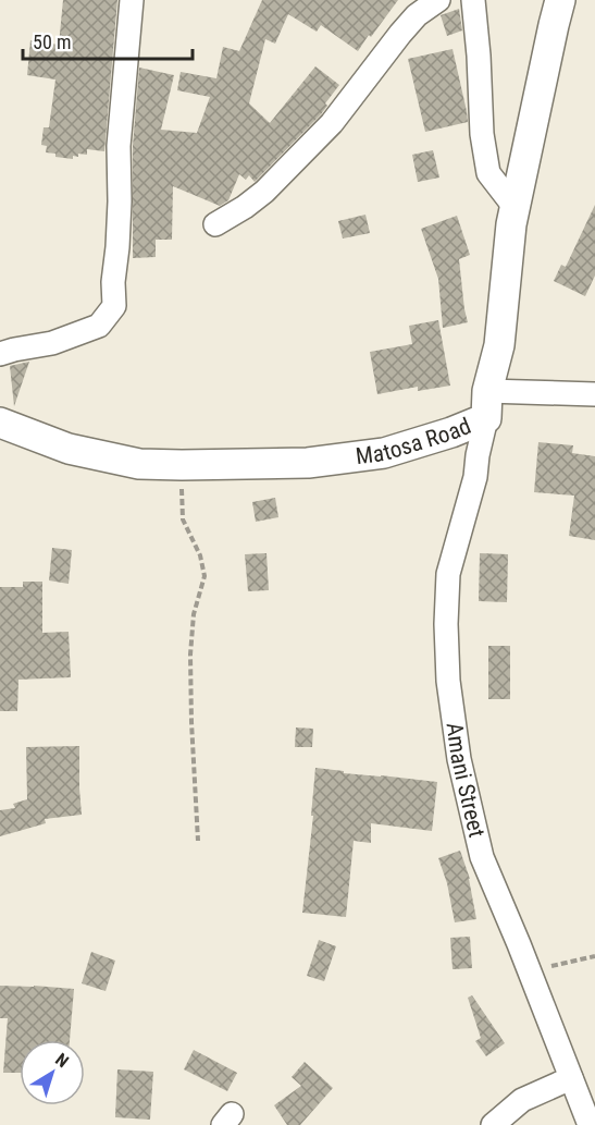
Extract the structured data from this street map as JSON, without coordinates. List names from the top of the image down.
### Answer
{
  "streets": {
    "street": ["Matosa Road", "Amani Street"]
  },
  "crossings": [
    ["Matosa Road", "Amani Street"]
  ],
  "scale_bar": "50 m",
  "north": "top right"
}
